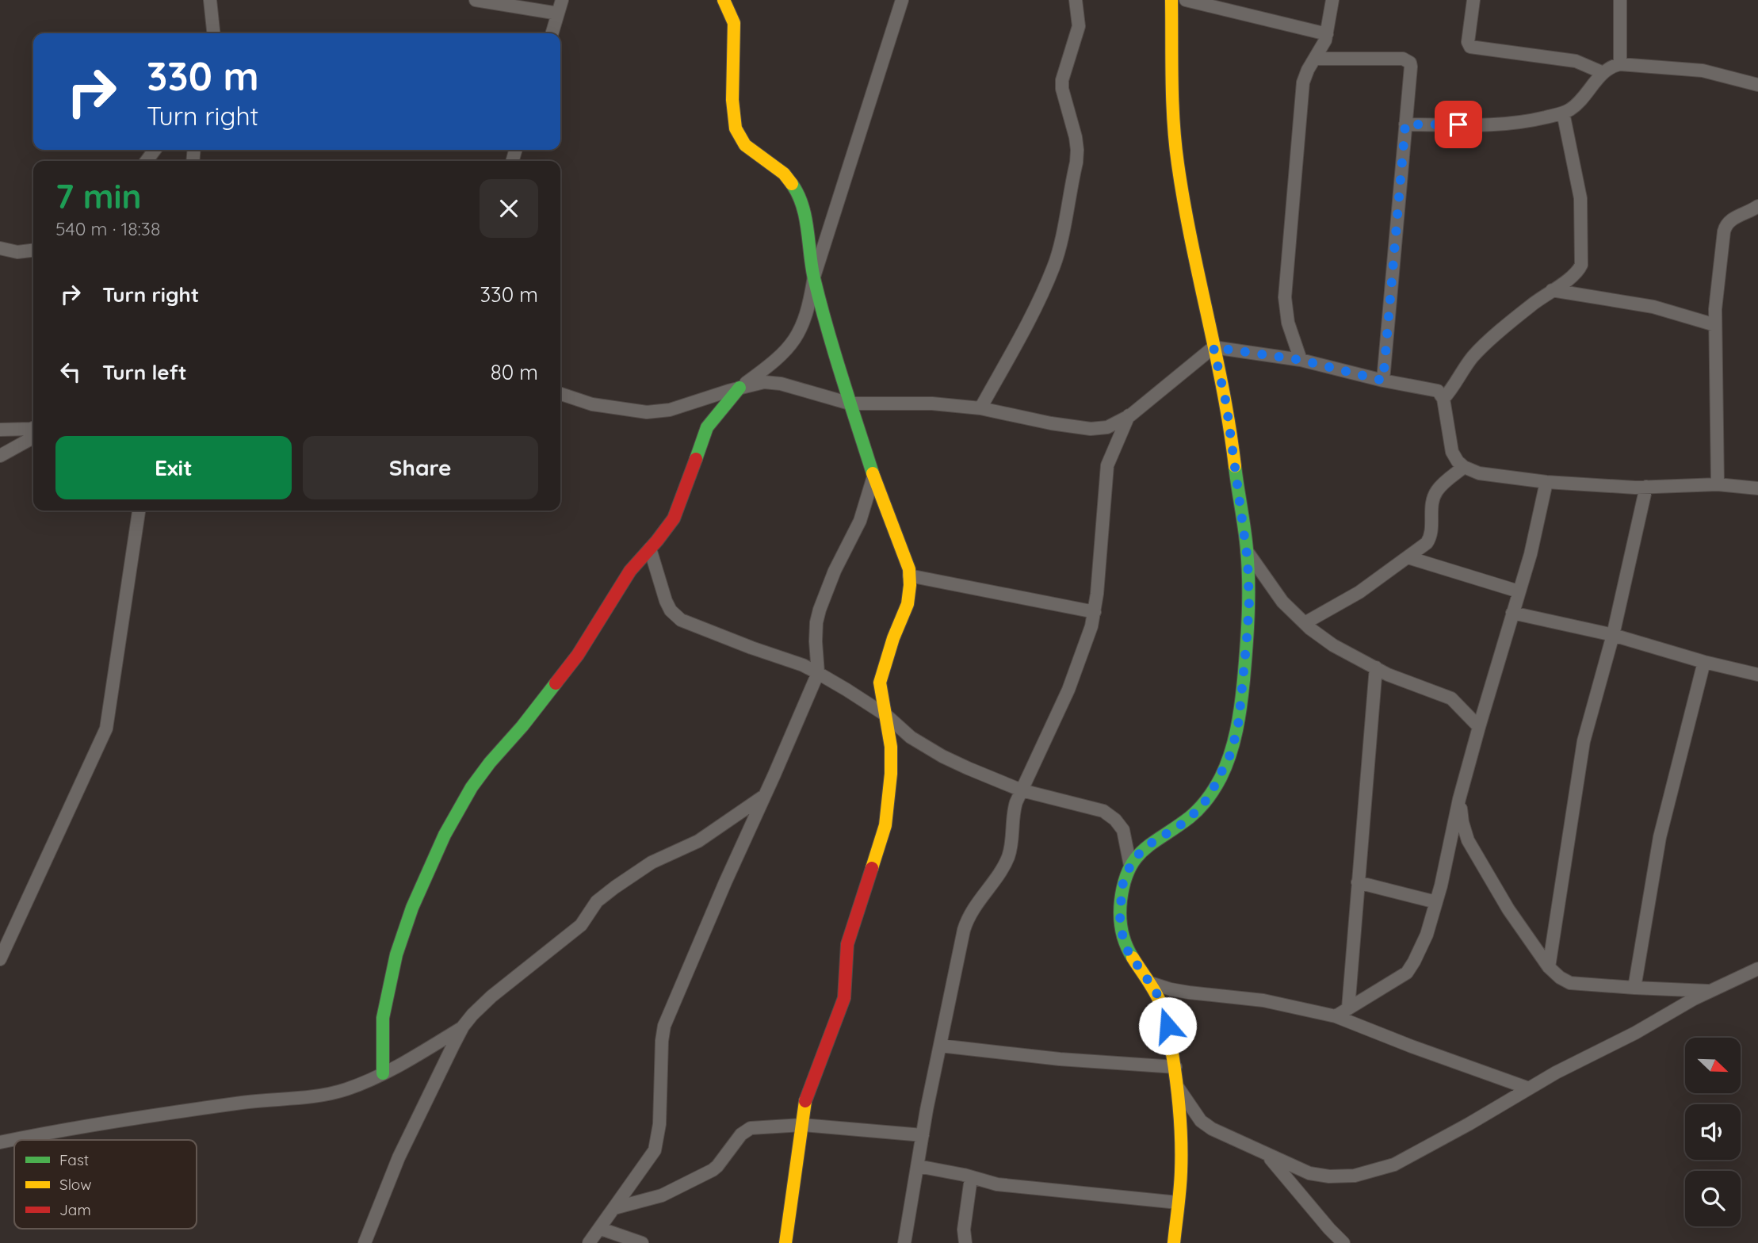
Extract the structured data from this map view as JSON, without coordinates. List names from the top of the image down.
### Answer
{
  "legend": ["Fast", "Slow", "Jam"],
  "north": "bottom right",
  "page": {
    "turn": ["330 m", "Turn right"],
    "heading": ["7 min", "540 m · 18:38"],
    "list": [
      {
        "name": "Turn right",
        "value": "330 m"
      },
      {
        "name": "Turn left",
        "value": "80 m"
      }
    ],
    "buttons": ["Exit", "Share"]
  }
}
